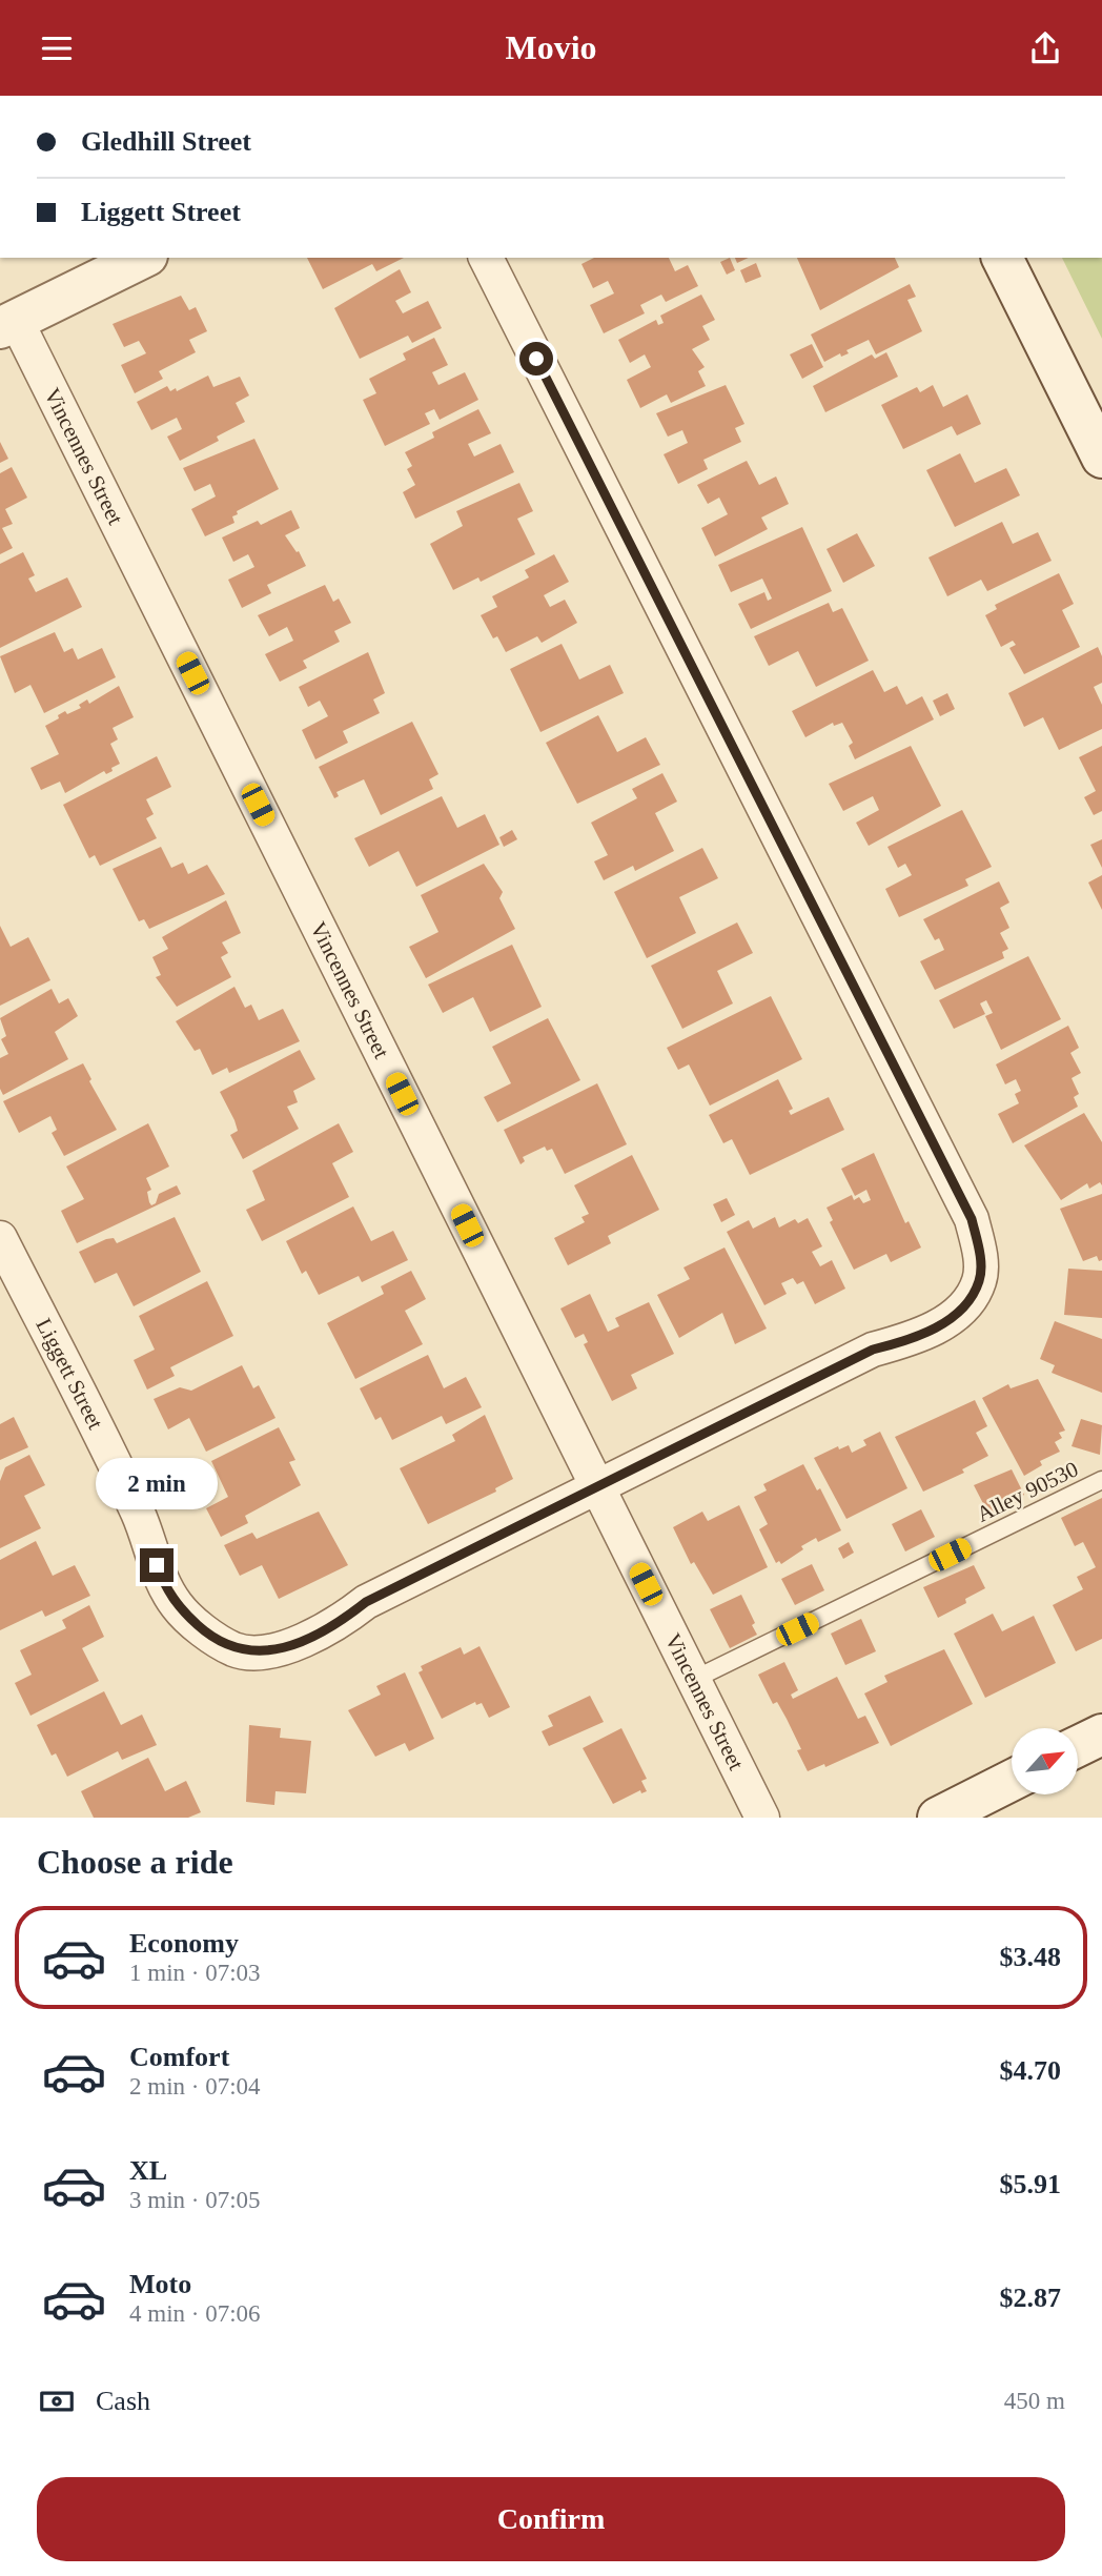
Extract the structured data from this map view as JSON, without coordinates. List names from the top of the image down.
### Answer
{
  "streets": {
    "street": ["Vincennes Street", "Liggett Street"],
    "lane": ["Alley 90530"]
  },
  "crossings": [
    ["Vincennes Street", "Liggett Street"],
    ["Vincennes Street", "Alley 90530"]
  ],
  "north": "top right",
  "page": {
    "header": "Movio",
    "banner": ["Gledhill Street", "Liggett Street"],
    "bubble": "2 min",
    "heading": "Choose a ride",
    "list": [
      {
        "name": "Economy",
        "note": "1 min · 07:03",
        "value": "$3.48"
      },
      {
        "name": "Comfort",
        "note": "2 min · 07:04",
        "value": "$4.70"
      },
      {
        "name": "XL",
        "note": "3 min · 07:05",
        "value": "$5.91"
      },
      {
        "name": "Moto",
        "note": "4 min · 07:06",
        "value": "$2.87"
      }
    ],
    "pay": ["Cash", "450 m"],
    "buttons": "Confirm"
  }
}
